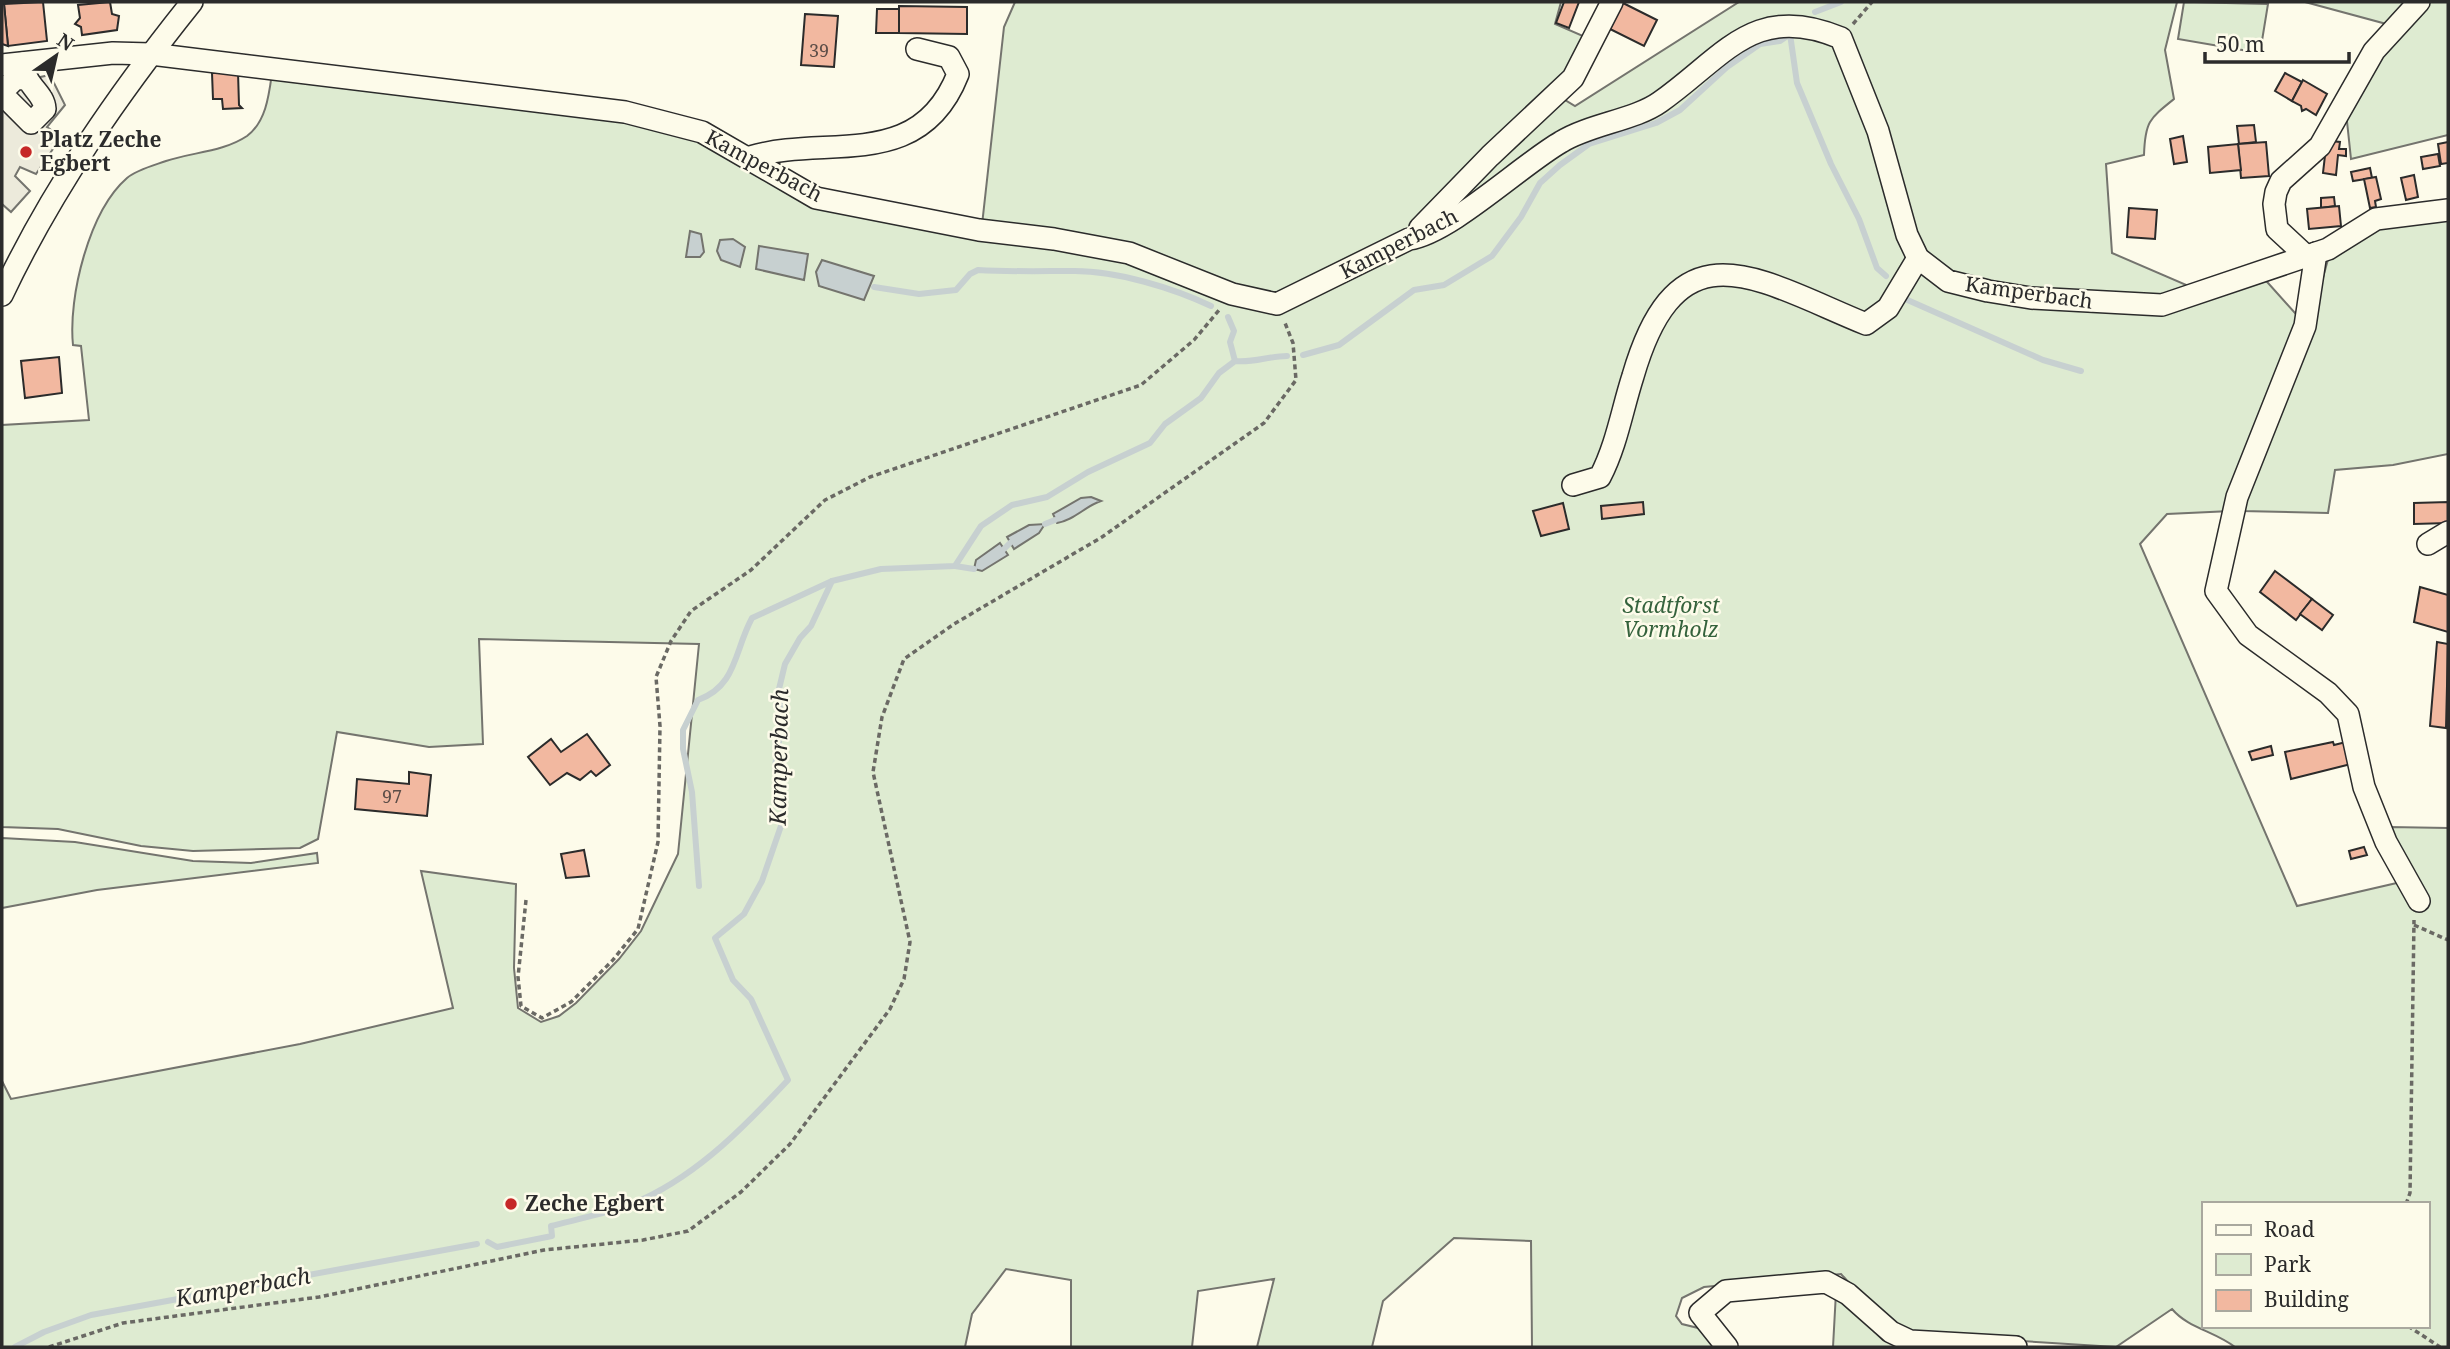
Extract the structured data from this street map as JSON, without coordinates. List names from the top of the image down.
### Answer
{
  "streets": {
    "street": ["Kamperbach"]
  },
  "water": ["Kamperbach"],
  "parks": ["Stadtforst Vormholz"],
  "places": ["Platz Zeche Egbert", "Zeche Egbert"],
  "house_numbers": ["39", "97"],
  "legend": ["Road", "Park", "Building"],
  "scale_bar": "50 m",
  "north": "top right"
}
